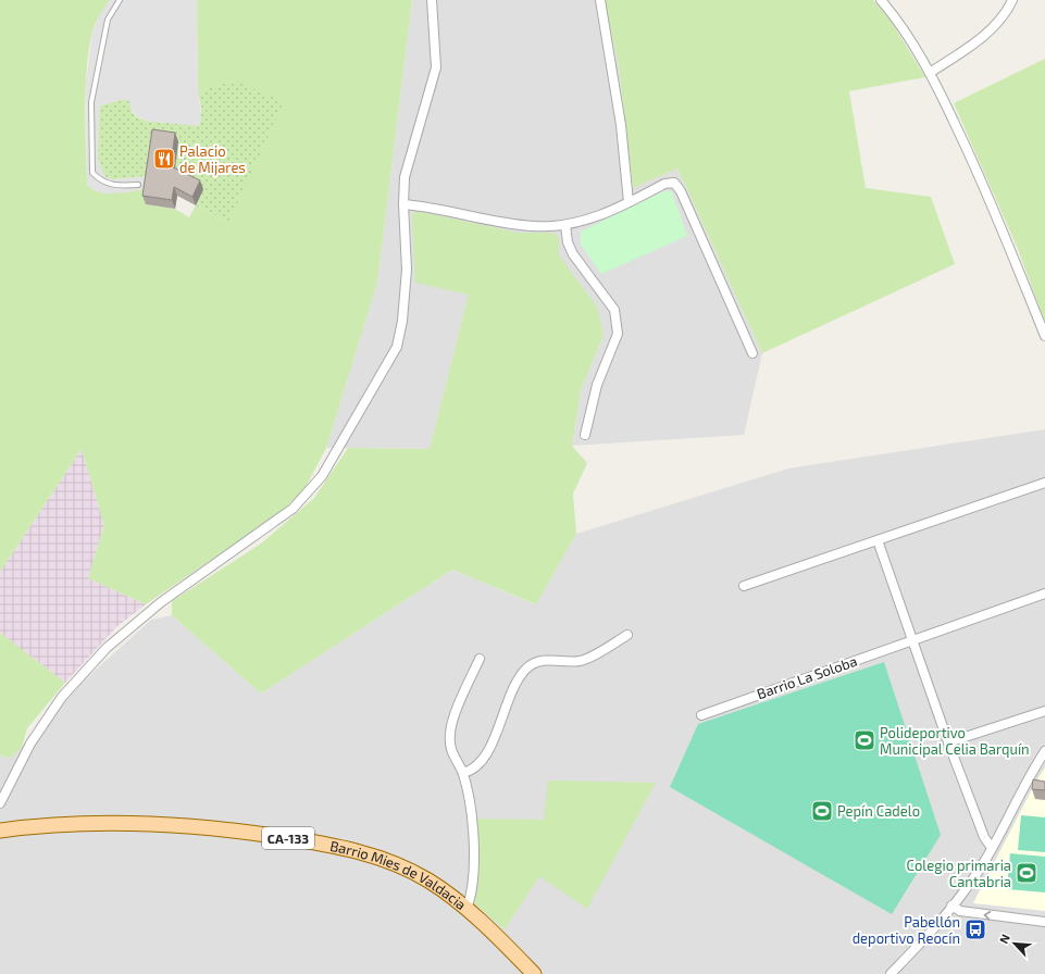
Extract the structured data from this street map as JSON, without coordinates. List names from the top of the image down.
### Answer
{
  "streets": {
    "main road": ["CA-133", "Barrio Mies de Valdacia"],
    "street": ["Barrio La Soloba"]
  },
  "places": {
    "restaurant": ["Palacio de Mijares"],
    "sports": ["Polideportivo Municipal Celia Barquín", "Pepín Cadelo", "Colegio primaria Cantabria"],
    "bus stop": ["Pabellón deportivo Reocín"]
  },
  "north": "top left"
}
